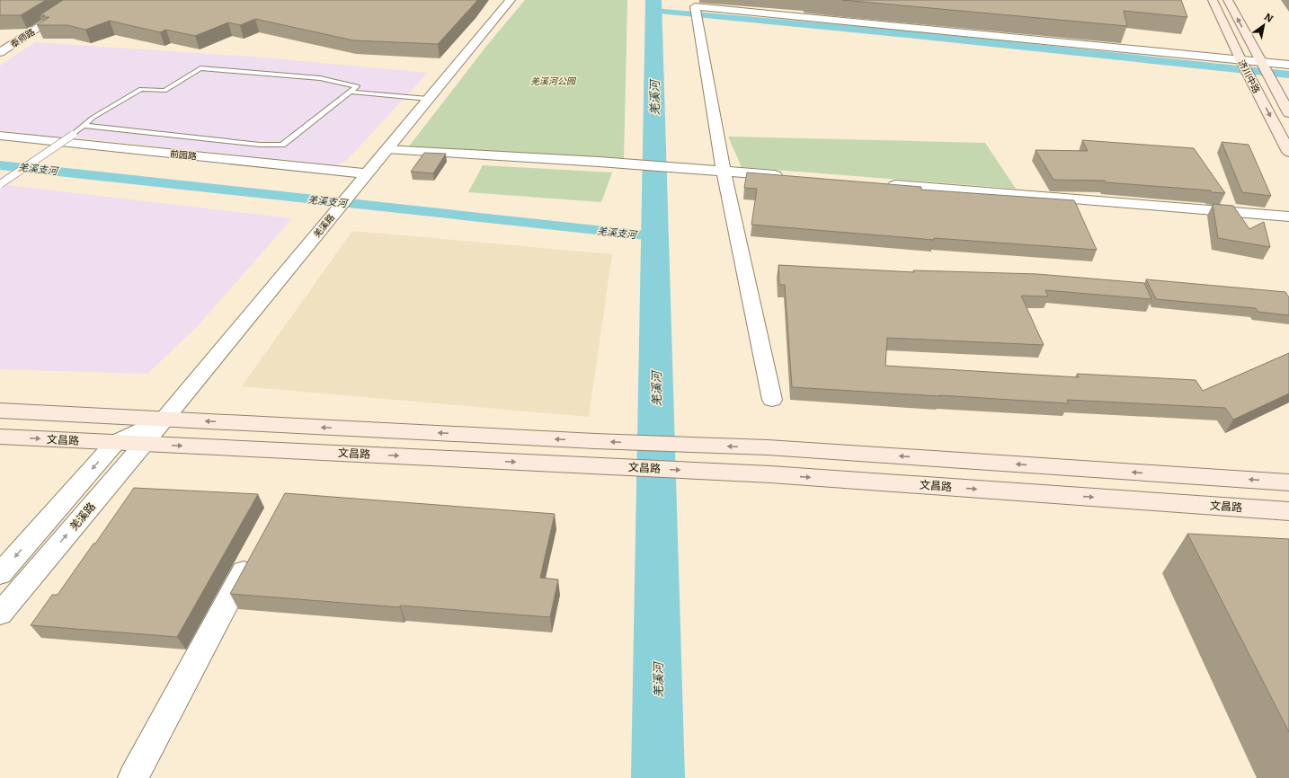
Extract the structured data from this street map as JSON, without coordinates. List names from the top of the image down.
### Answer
{
  "streets": {
    "main road": ["济川中路", "文昌路"],
    "street": ["泰师路", "前园路", "羌溪路"]
  },
  "crossings": [
    ["前园路", "羌溪路"],
    ["羌溪路", "文昌路"]
  ],
  "water": ["羌溪河", "羌溪支河"],
  "parks": ["羌溪河公园"],
  "north": "top right"
}
